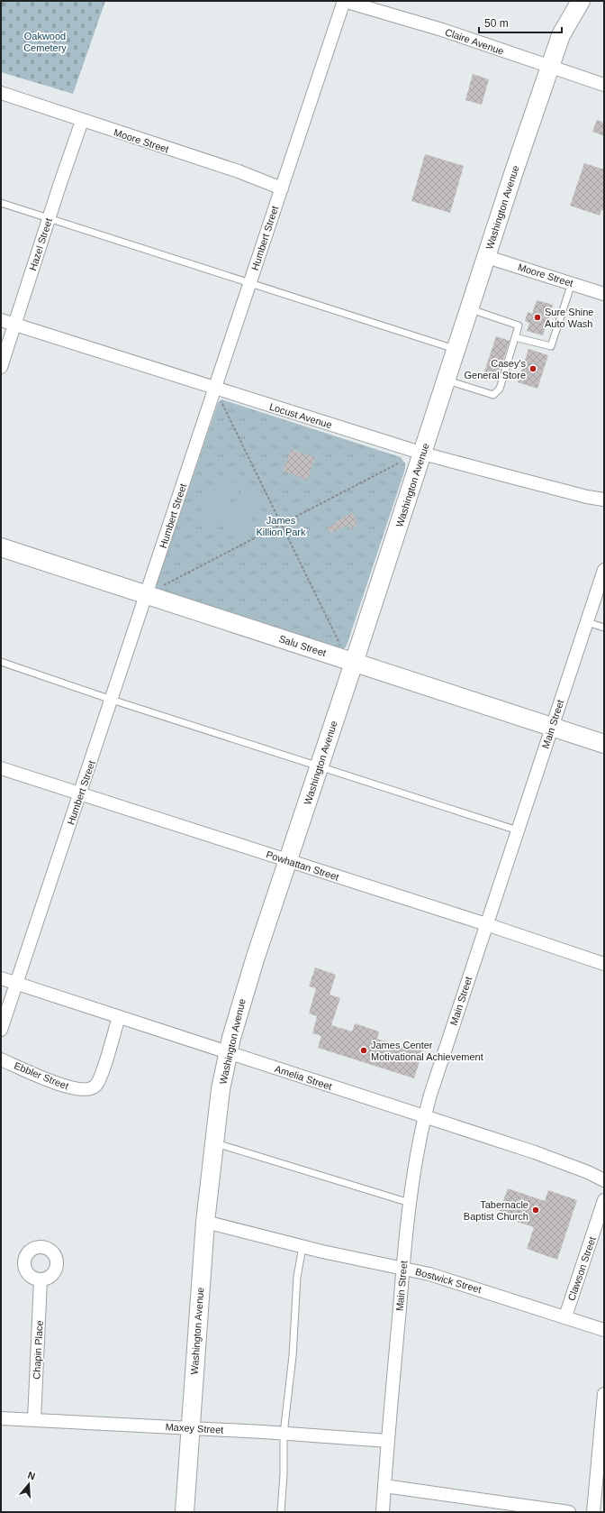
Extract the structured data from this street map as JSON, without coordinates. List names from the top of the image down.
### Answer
{
  "streets": {
    "main road": ["Washington Avenue", "Salu Street"],
    "street": [
      "Claire Avenue",
      "Moore Street",
      "Humbert Street",
      "Hazel Street",
      "Locust Avenue",
      "Main Street",
      "Powhattan Street",
      "Ebbler Street",
      "Amelia Street",
      "Clawson Street",
      "Bostwick Street",
      "Chapin Place",
      "Maxey Street"
    ]
  },
  "crossings": [
    ["Claire Avenue", "Washington Avenue"],
    ["Claire Avenue", "Humbert Street"],
    ["Moore Street", "Washington Avenue"],
    ["Moore Street", "Humbert Street"],
    ["Moore Street", "Hazel Street"],
    ["Washington Avenue", "Locust Avenue"],
    ["Washington Avenue", "Salu Street"],
    ["Washington Avenue", "Powhattan Street"],
    ["Washington Avenue", "Amelia Street"],
    ["Washington Avenue", "Bostwick Street"],
    ["Washington Avenue", "Maxey Street"],
    ["Humbert Street", "Locust Avenue"],
    ["Humbert Street", "Salu Street"],
    ["Humbert Street", "Powhattan Street"],
    ["Humbert Street", "Amelia Street"],
    ["Hazel Street", "Locust Avenue"],
    ["Salu Street", "Main Street"],
    ["Main Street", "Powhattan Street"],
    ["Main Street", "Amelia Street"],
    ["Main Street", "Bostwick Street"],
    ["Main Street", "Maxey Street"],
    ["Ebbler Street", "Amelia Street"],
    ["Clawson Street", "Bostwick Street"],
    ["Chapin Place", "Maxey Street"]
  ],
  "parks": ["Oakwood Cemetery", "James Killion Park"],
  "places": [
    "Sure Shine Auto Wash",
    "Casey's General Store",
    "James Center Motivational Achievement",
    "Tabernacle Baptist Church"
  ],
  "scale_bar": "50 m",
  "north": "top"
}
